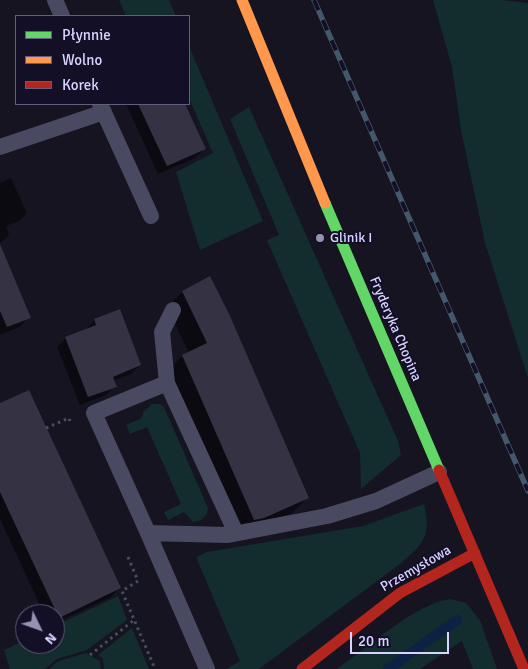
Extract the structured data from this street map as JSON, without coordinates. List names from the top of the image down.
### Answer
{
  "streets": {
    "street": ["Fryderyka Chopina", "Przemysłowa"]
  },
  "crossings": [
    ["Fryderyka Chopina", "Przemysłowa"]
  ],
  "places": ["Glinik I"],
  "legend": ["Płynnie", "Wolno", "Korek"],
  "scale_bar": "20 m",
  "north": "bottom right"
}
